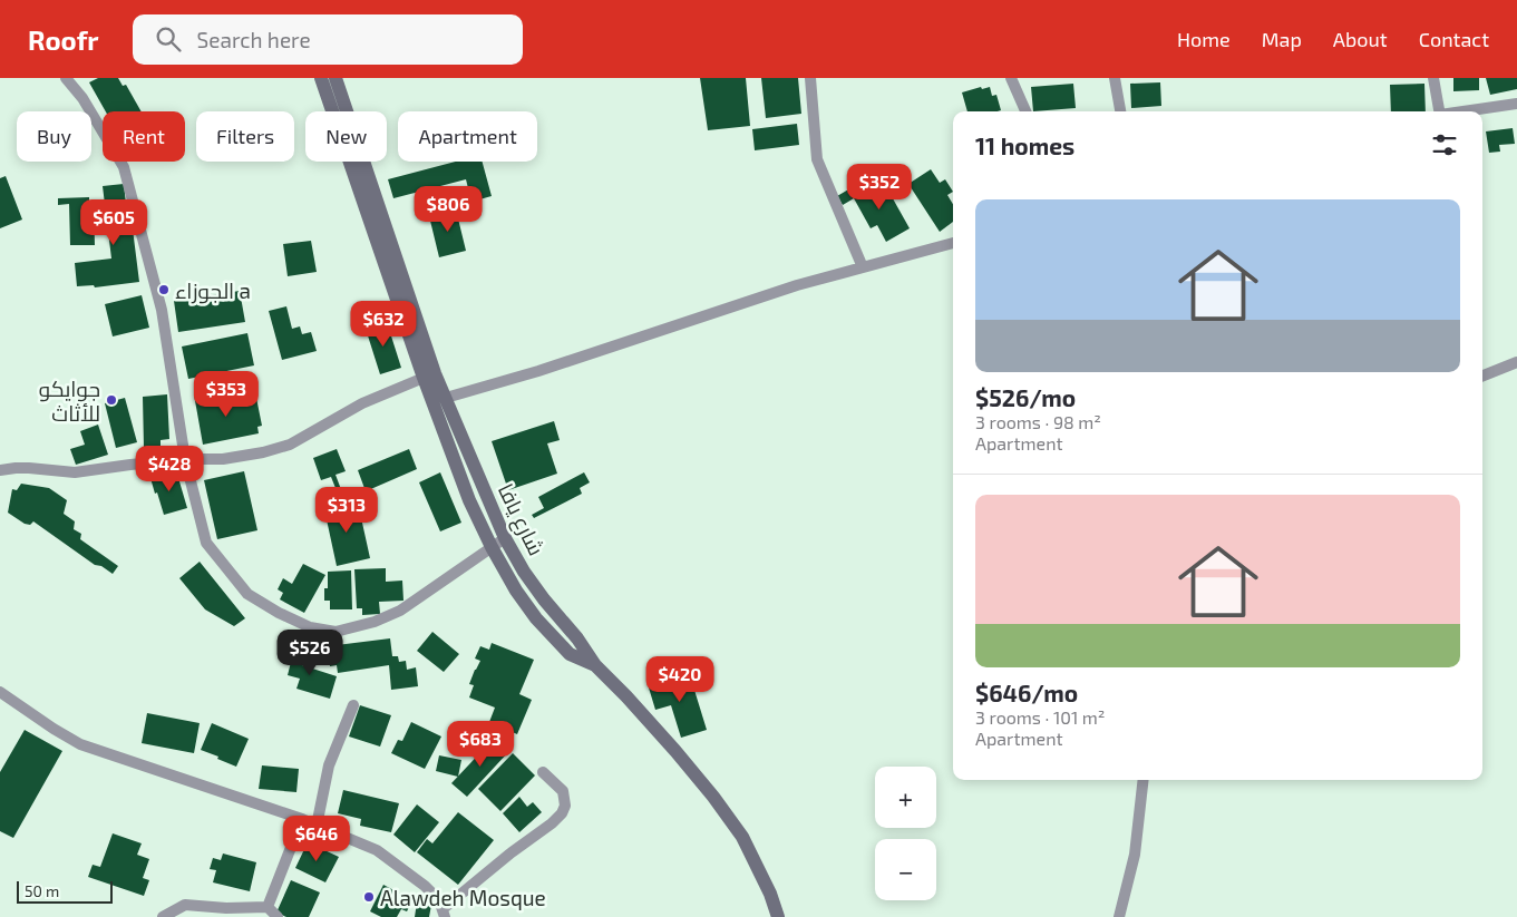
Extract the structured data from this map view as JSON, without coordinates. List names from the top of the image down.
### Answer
{
  "streets": {
    "street": ["شارع يافا"]
  },
  "places": ["الجوزاء a", "جوايكو للأثاث", "Alawdeh Mosque"],
  "scale_bar": "50 m",
  "page": {
    "header": "Roofr",
    "search": "Search here",
    "nav": [
      "Home",
      "Map",
      "About",
      "Contact"
    ],
    "chip": [
      "Buy",
      "Rent",
      "Filters",
      "New",
      "Apartment"
    ],
    "heading": "11 homes",
    "price": [
      "$352",
      "$806",
      "$605",
      "$632",
      "$353",
      "$428",
      "$313",
      "$526",
      "$420",
      "$683",
      "$646"
    ],
    "list": [
      {
        "name": "$526/mo",
        "note": "3 rooms · 98 m² · Apartment"
      },
      {
        "name": "$646/mo",
        "note": "3 rooms · 101 m² · Apartment"
      }
    ],
    "map_buttons": ["+", "−"],
    "scale": "50 m"
  }
}
